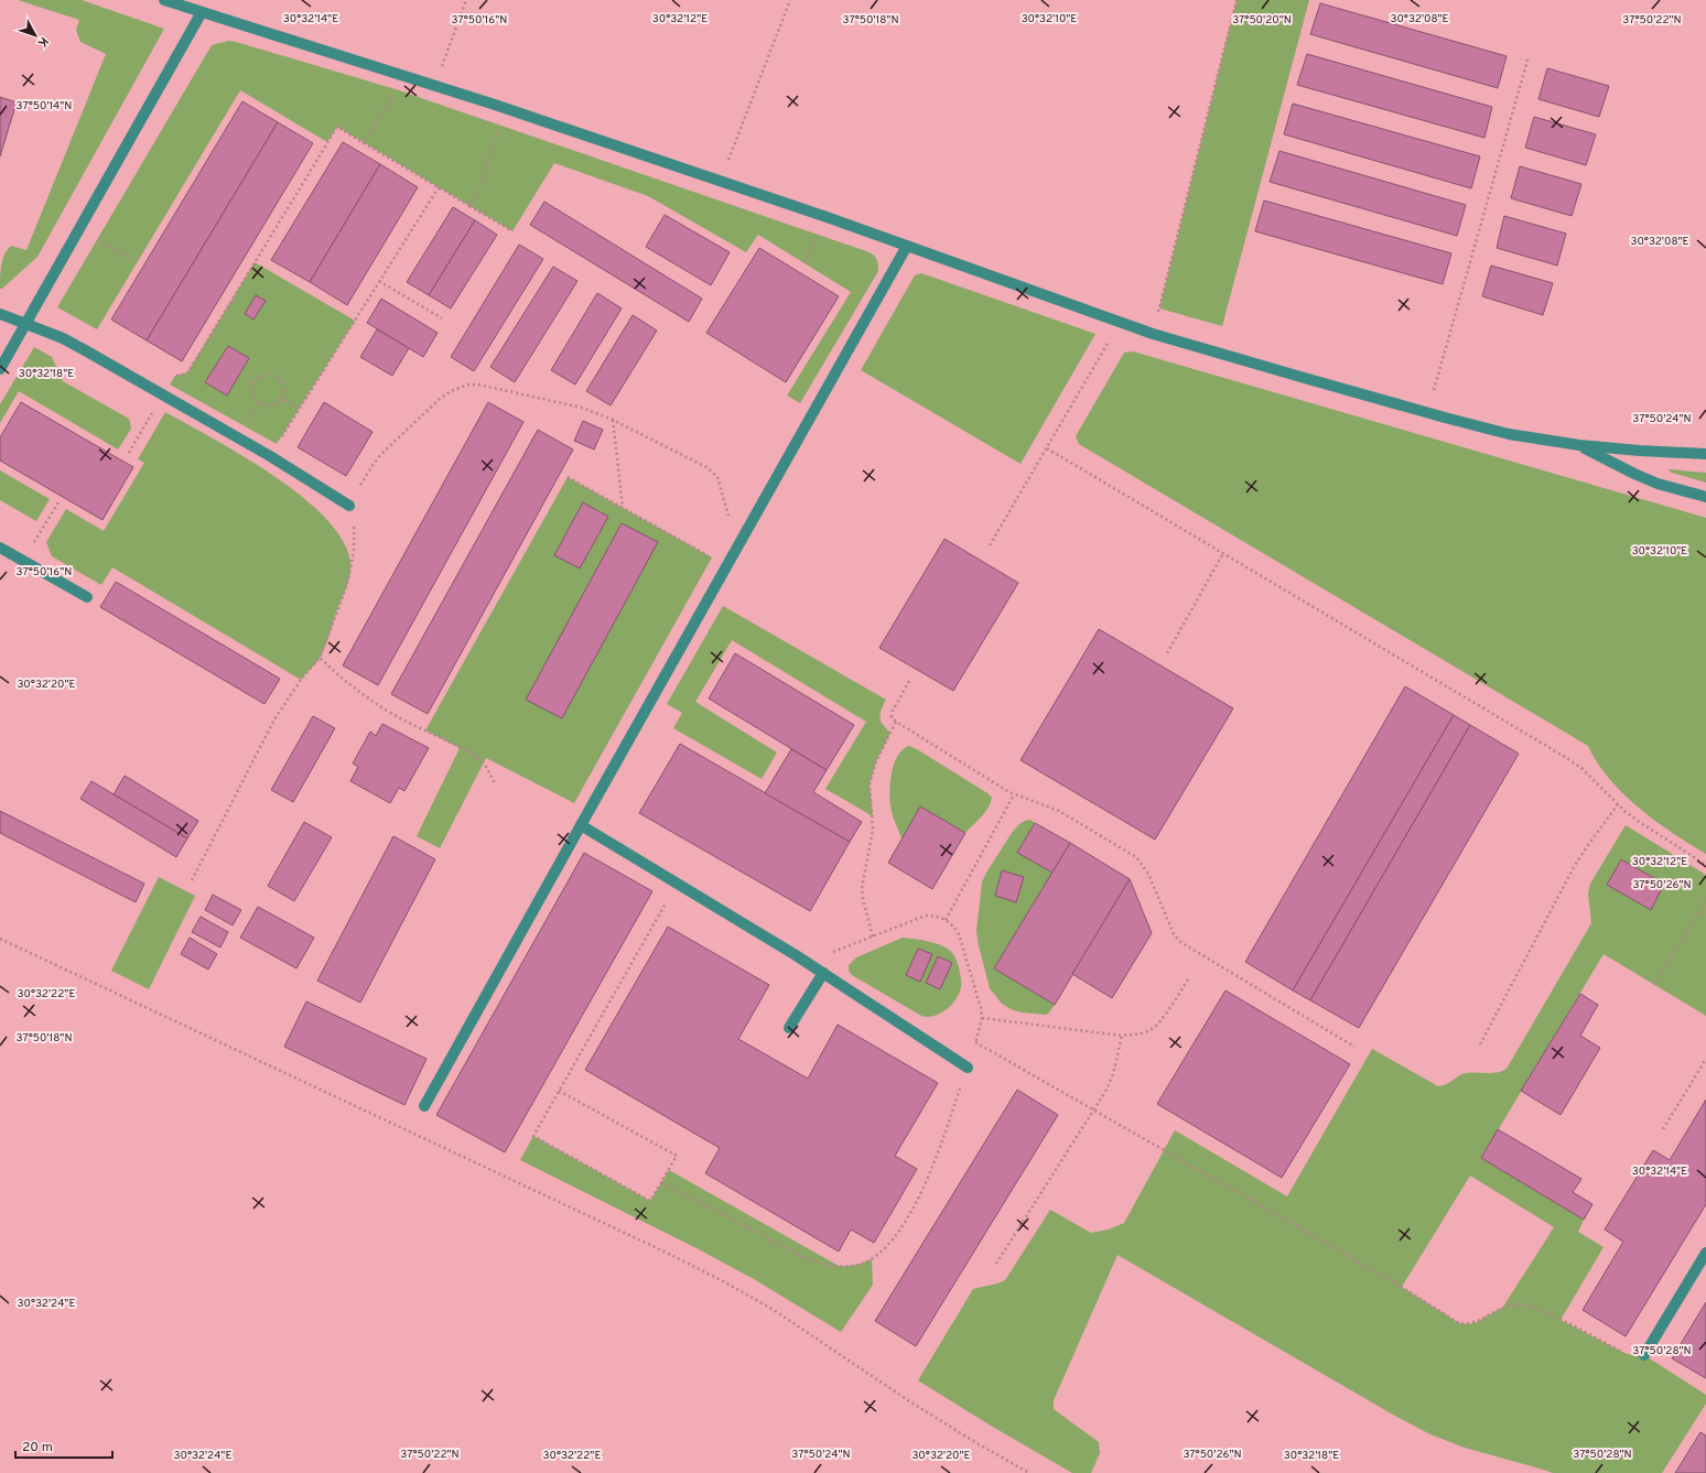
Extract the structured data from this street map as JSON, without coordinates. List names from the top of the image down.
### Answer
{
  "scale_bar": "20 m",
  "north": "bottom right",
  "coordinates": [
    "30°32'12\"E",
    "30°32'10\"E",
    "30°32'08\"E",
    "30°32'14\"E",
    "37°50'16\"N",
    "37°50'18\"N",
    "37°50'20\"N",
    "37°50'22\"N",
    "37°50'14\"N",
    "30°32'18\"E",
    "37°50'24\"N",
    "30°32'20\"E",
    "37°50'26\"N",
    "30°32'22\"E",
    "30°32'24\"E",
    "37°50'28\"N"
  ]
}
